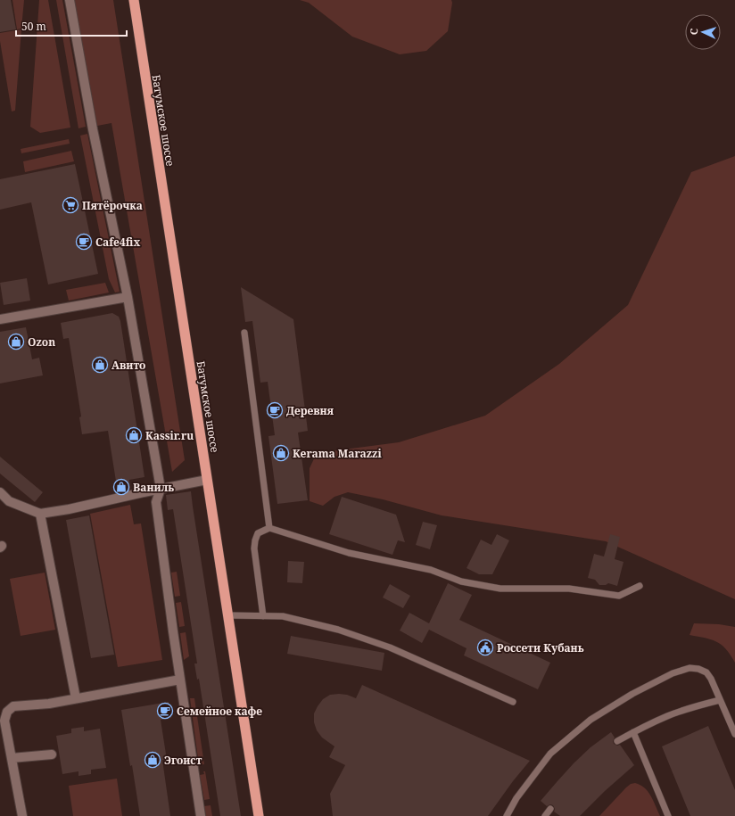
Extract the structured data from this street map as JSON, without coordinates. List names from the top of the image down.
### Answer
{
  "streets": {
    "highway": ["Батумское шоссе"]
  },
  "places": {
    "supermarket": ["Пятёрочка"],
    "cafe": ["Cafe4fix", "Деревня", "Семейное кафе"],
    "shop": [
      "Ozon",
      "Авито",
      "Kassir.ru",
      "Kerama Marazzi",
      "Ваниль",
      "Эгоист"
    ],
    "public building": ["Россети Кубань"]
  },
  "scale_bar": "50 m",
  "north": "left"
}
